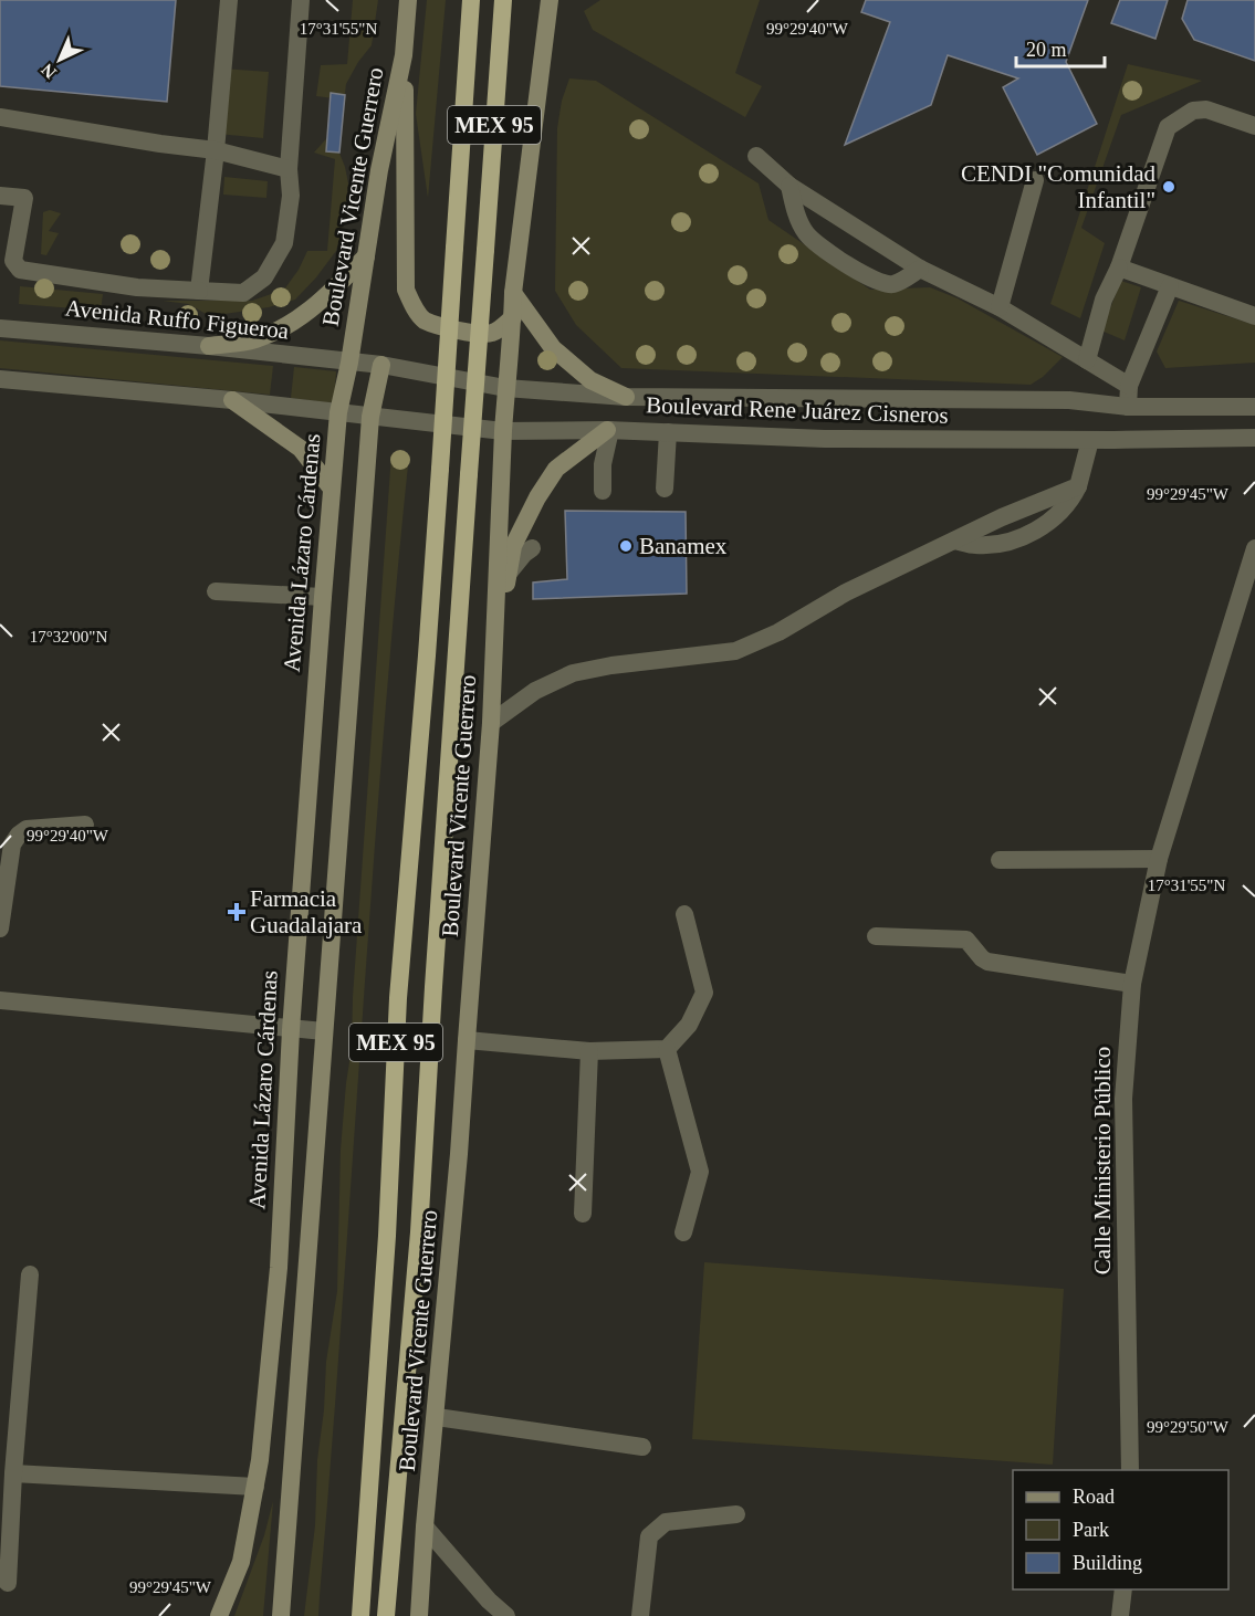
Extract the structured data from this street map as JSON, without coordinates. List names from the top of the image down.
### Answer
{
  "streets": {
    "highway": ["MEX 95", "Boulevard Vicente Guerrero"],
    "main road": ["Avenida Lázaro Cárdenas"],
    "street": ["Avenida Ruffo Figueroa", "Boulevard Rene Juárez Cisneros", "Calle Ministerio Público"]
  },
  "crossings": [
    ["Boulevard Vicente Guerrero", "Avenida Ruffo Figueroa"],
    ["Boulevard Vicente Guerrero", "Boulevard Rene Juárez Cisneros"],
    ["Boulevard Vicente Guerrero", "Avenida Lázaro Cárdenas"],
    ["Avenida Ruffo Figueroa", "Boulevard Rene Juárez Cisneros"],
    ["Avenida Ruffo Figueroa", "Avenida Lázaro Cárdenas"],
    ["Boulevard Rene Juárez Cisneros", "Avenida Lázaro Cárdenas"]
  ],
  "places": {
    "other": ["CENDI \"Comunidad Infantil\"", "Banamex"],
    "health": ["Farmacia Guadalajara"]
  },
  "legend": ["Road", "Park", "Building"],
  "scale_bar": "20 m",
  "north": "bottom left",
  "coordinates": [
    "17°31'55\"N",
    "99°29'40\"W",
    "99°29'45\"W",
    "17°32'00\"N",
    "99°29'50\"W"
  ]
}
